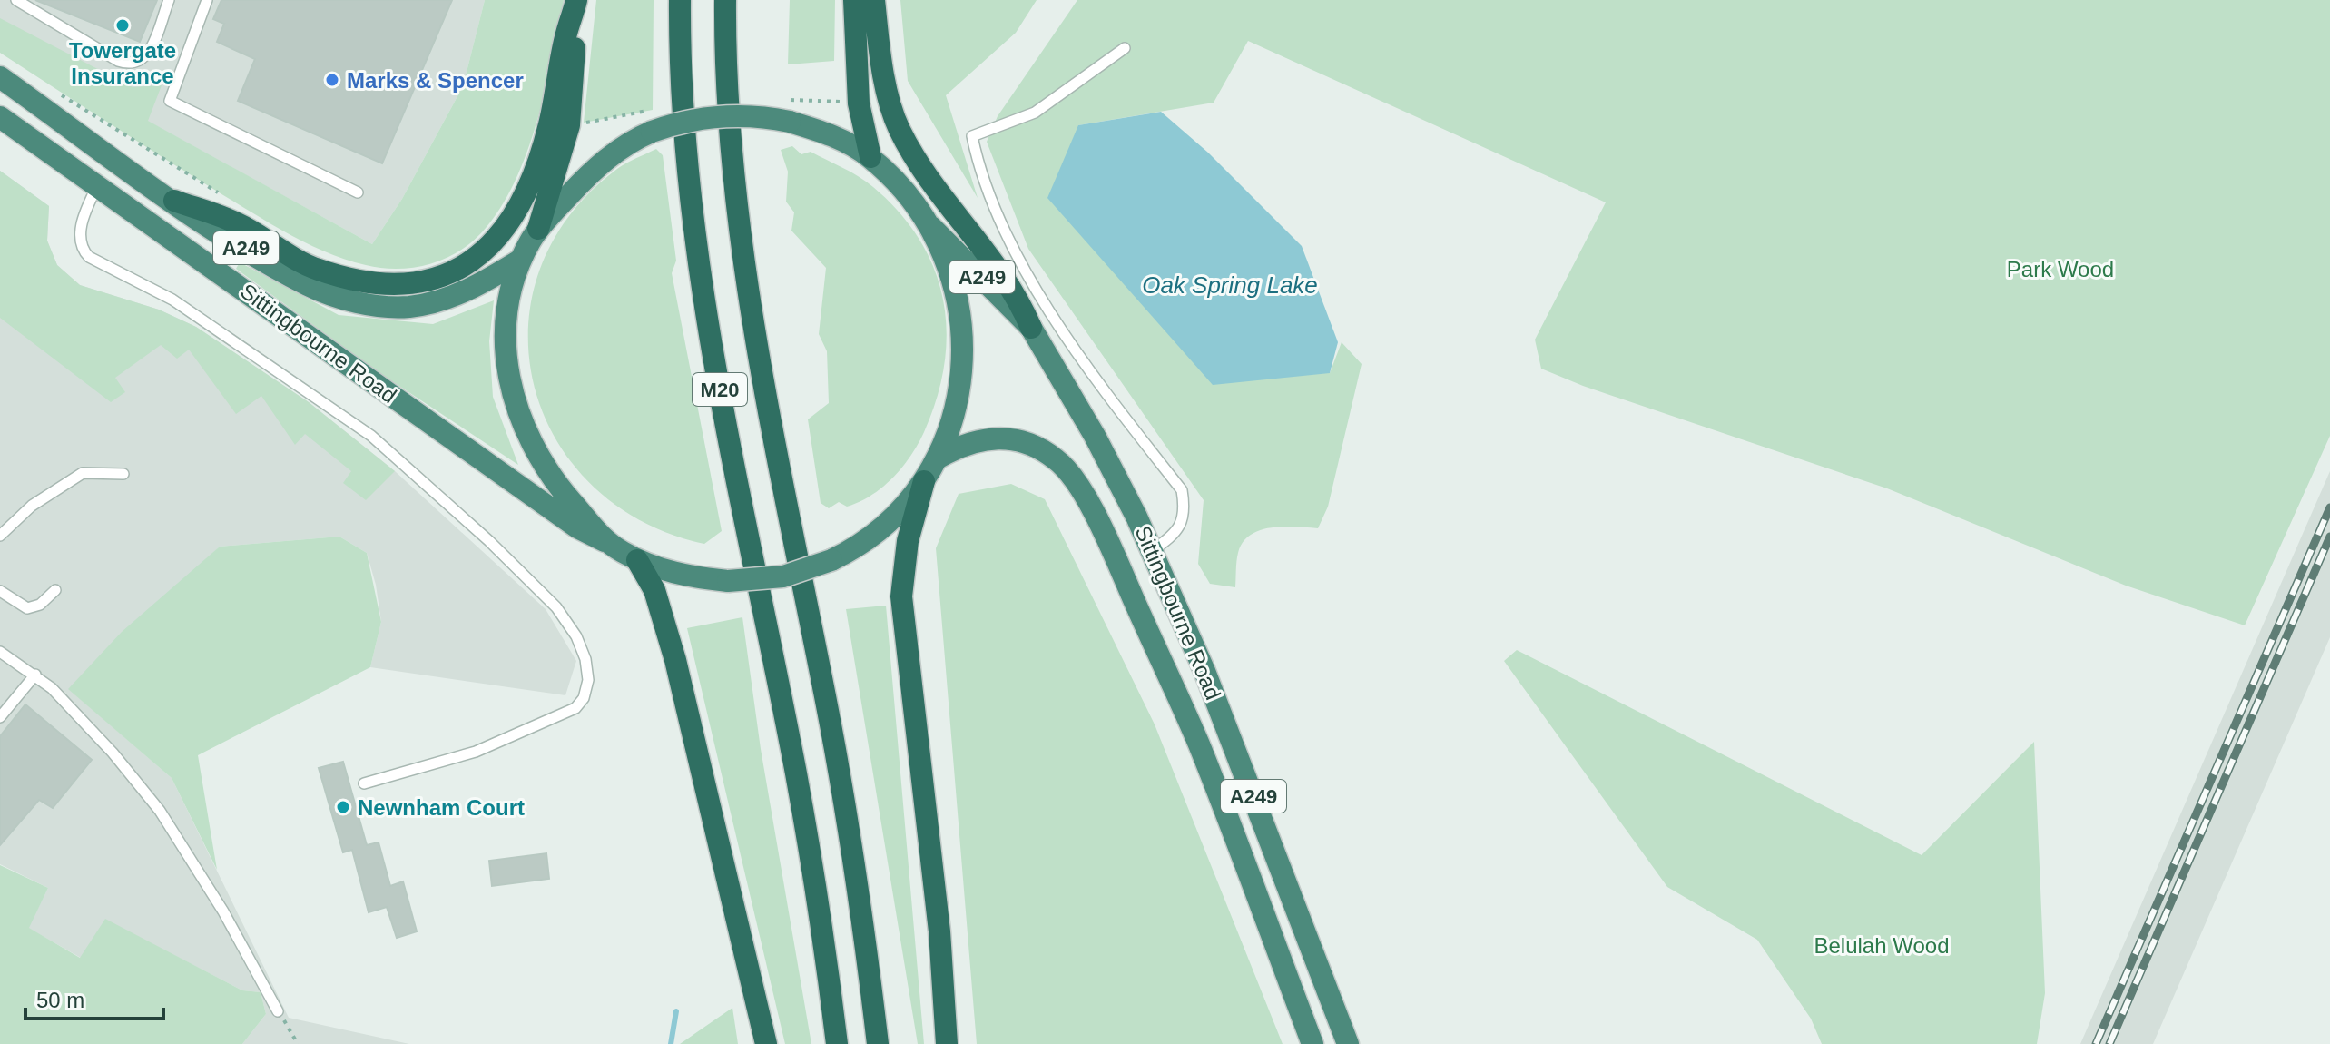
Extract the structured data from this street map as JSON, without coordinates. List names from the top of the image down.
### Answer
{
  "streets": {
    "highway": ["A249", "Sittingbourne Road", "M20"]
  },
  "water": ["Oak Spring Lake"],
  "parks": ["Park Wood", "Belulah Wood"],
  "places": ["Towergate Insurance", "Marks & Spencer", "Newnham Court"],
  "scale_bar": "50 m"
}
